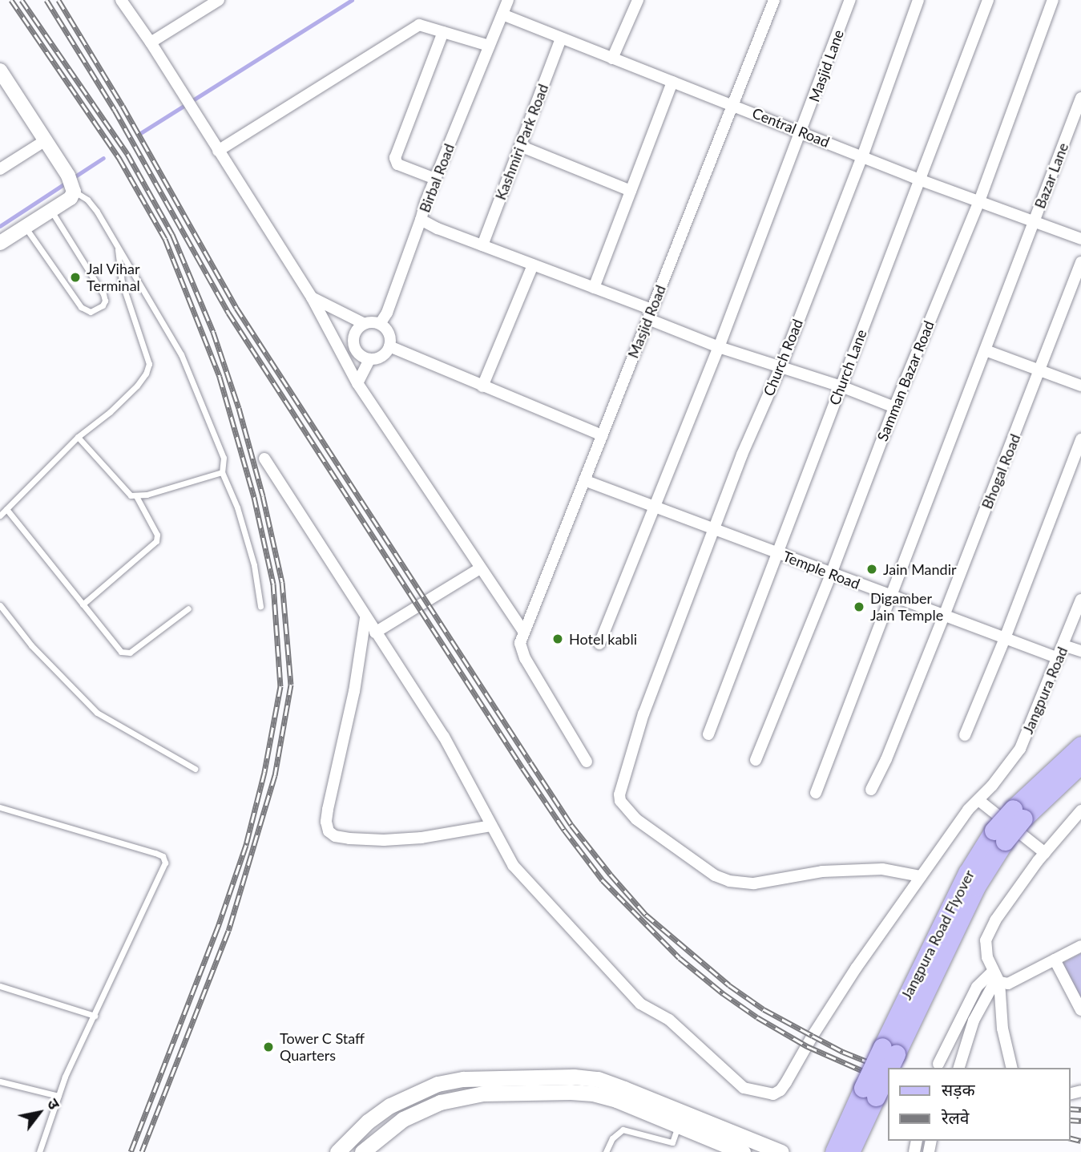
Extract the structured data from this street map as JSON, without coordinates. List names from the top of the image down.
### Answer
{
  "streets": {
    "main road": ["Jangpura Road Flyover"],
    "street": [
      "Masjid Lane",
      "Central Road",
      "Kashmiri Park Road",
      "Bazar Lane",
      "Birbal Road",
      "Masjid Road",
      "Church Road",
      "Church Lane",
      "Samman Bazar Road",
      "Bhogal Road",
      "Temple Road",
      "Jangpura Road"
    ]
  },
  "crossings": [
    ["Masjid Lane", "Central Road"],
    ["Masjid Lane", "Birbal Road"],
    ["Masjid Lane", "Temple Road"],
    ["Central Road", "Kashmiri Park Road"],
    ["Central Road", "Bazar Lane"],
    ["Central Road", "Birbal Road"],
    ["Central Road", "Masjid Road"],
    ["Central Road", "Church Road"],
    ["Central Road", "Church Lane"],
    ["Central Road", "Samman Bazar Road"],
    ["Kashmiri Park Road", "Birbal Road"],
    ["Bazar Lane", "Temple Road"],
    ["Birbal Road", "Masjid Road"],
    ["Birbal Road", "Church Road"],
    ["Birbal Road", "Church Lane"],
    ["Birbal Road", "Samman Bazar Road"],
    ["Masjid Road", "Temple Road"],
    ["Church Road", "Temple Road"],
    ["Church Road", "Jangpura Road"],
    ["Church Lane", "Temple Road"],
    ["Samman Bazar Road", "Temple Road"],
    ["Bhogal Road", "Temple Road"],
    ["Temple Road", "Jangpura Road"]
  ],
  "places": [
    "Jal Vihar Terminal",
    "Jain Mandir",
    "Digamber Jain Temple",
    "Hotel kabli",
    "Tower C Staff Quarters"
  ],
  "legend": ["सड़क", "रेलवे"],
  "north": "top right"
}
